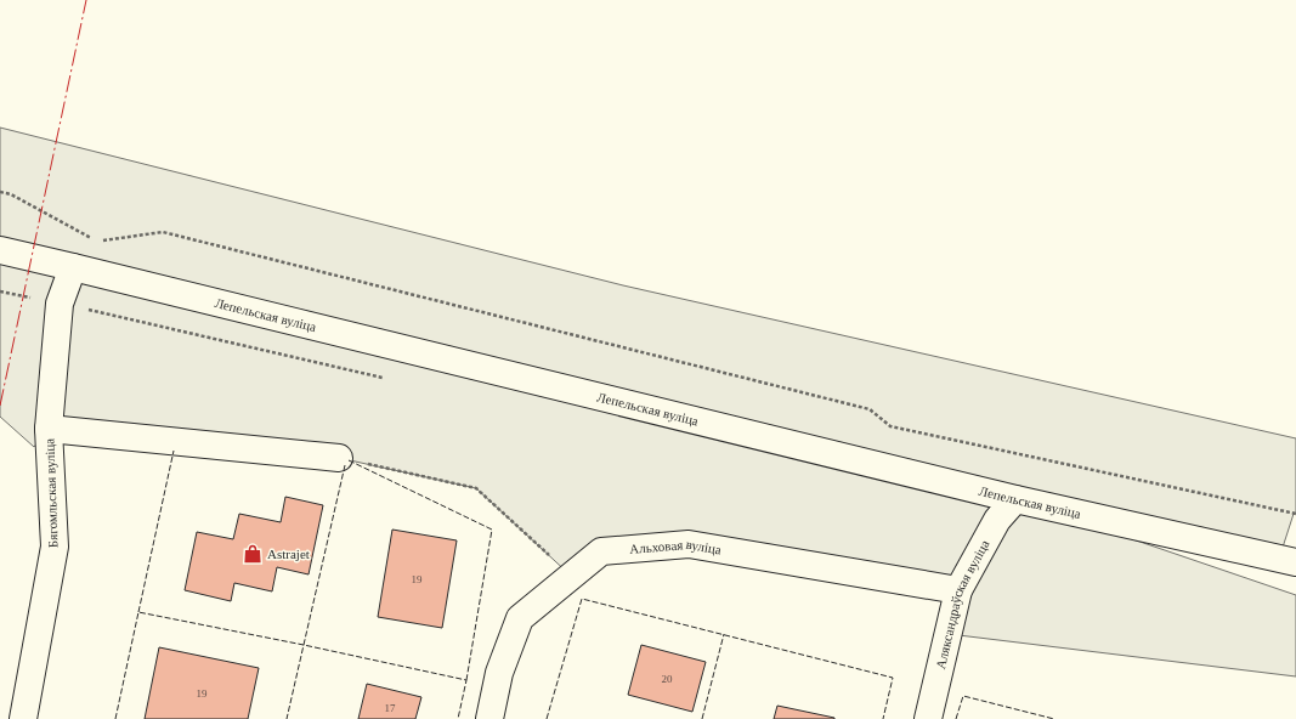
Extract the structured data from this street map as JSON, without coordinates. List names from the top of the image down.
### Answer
{
  "streets": {
    "street": [
      "Лепельская вуліца",
      "Бягомльская вуліца",
      "Альховая вуліца",
      "Аляксандраўская вуліца"
    ]
  },
  "crossings": [
    ["Лепельская вуліца", "Бягомльская вуліца"],
    ["Лепельская вуліца", "Аляксандраўская вуліца"],
    ["Альховая вуліца", "Аляксандраўская вуліца"]
  ],
  "places": {
    "shop": ["Astrajet"]
  },
  "house_numbers": [
    "19",
    "20",
    "19",
    "17"
  ]
}
